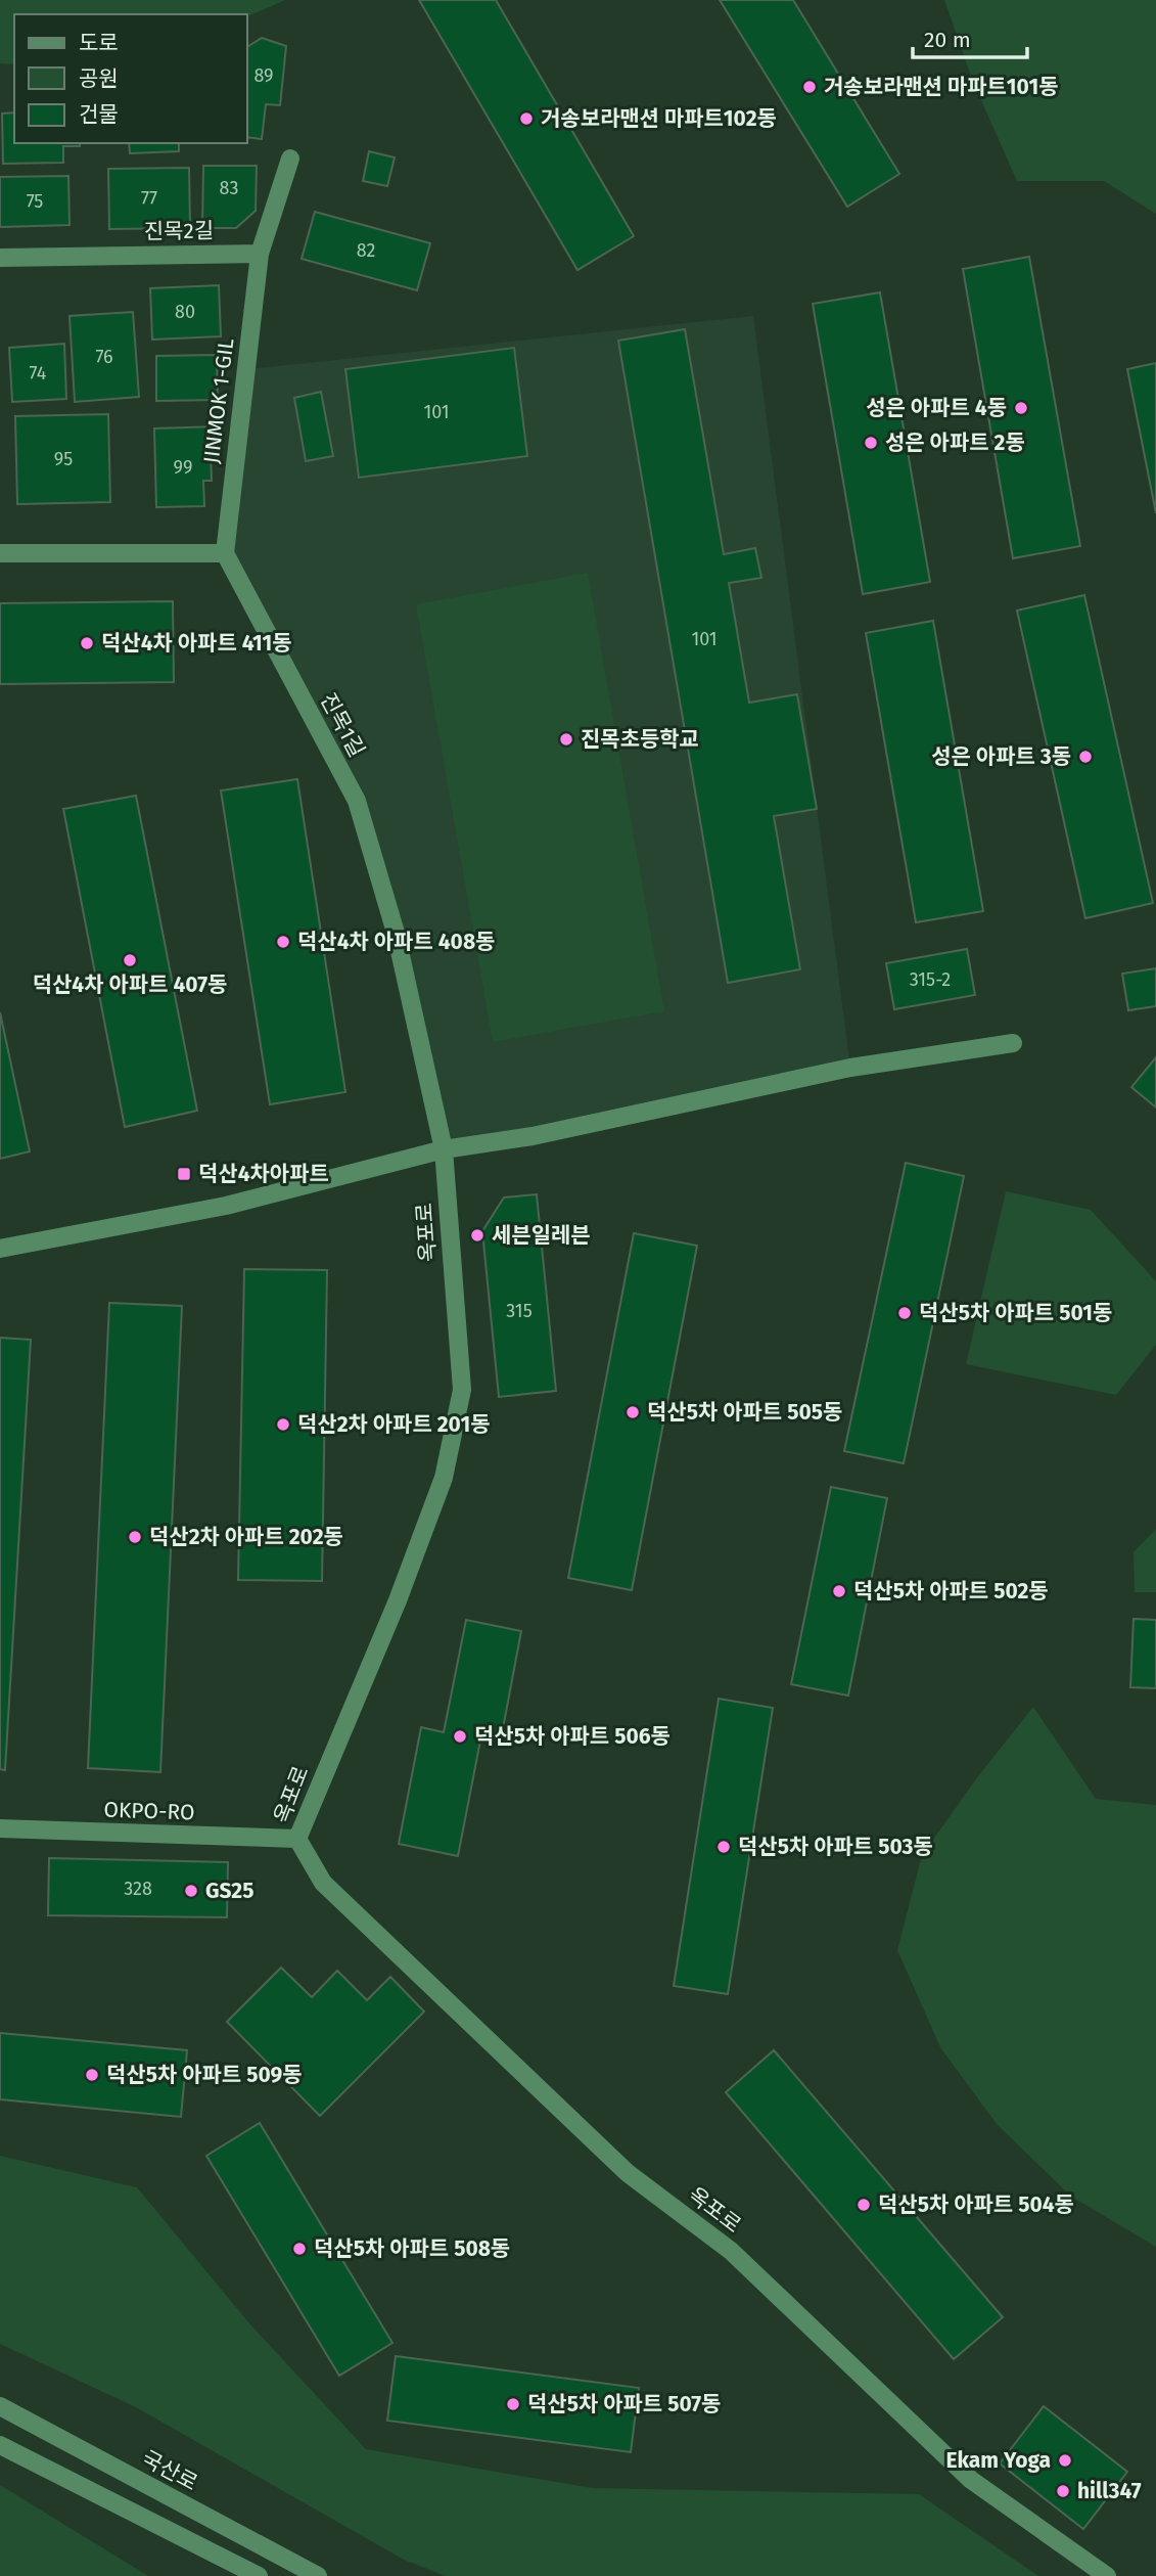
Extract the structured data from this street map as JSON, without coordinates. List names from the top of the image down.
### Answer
{
  "streets": {
    "street": [
      "진목2길",
      "JINMOK 1-GIL",
      "진목1길",
      "옥포로",
      "OKPO-RO",
      "국산로"
    ]
  },
  "crossings": [
    ["진목2길", "JINMOK 1-GIL"],
    ["JINMOK 1-GIL", "진목1길"],
    ["진목1길", "옥포로"],
    ["옥포로", "OKPO-RO"]
  ],
  "places": {
    "other": [
      "거송보라맨션 마파트101동",
      "거송보라맨션 마파트102동",
      "성은 아파트 4동",
      "성은 아파트 2동",
      "덕산4차 아파트 411동",
      "진목초등학교",
      "성은 아파트 3동",
      "덕산4차 아파트 408동",
      "덕산4차 아파트 407동",
      "세븐일레븐",
      "덕산5차 아파트 501동",
      "덕산5차 아파트 505동",
      "덕산2차 아파트 201동",
      "덕산2차 아파트 202동",
      "덕산5차 아파트 502동",
      "덕산5차 아파트 506동",
      "덕산5차 아파트 503동",
      "GS25",
      "덕산5차 아파트 509동",
      "덕산5차 아파트 504동",
      "덕산5차 아파트 508동",
      "덕산5차 아파트 507동",
      "Ekam Yoga",
      "hill347"
    ],
    "transit": ["덕산4차아파트"]
  },
  "house_numbers": [
    "89",
    "83",
    "77",
    "75",
    "82",
    "80",
    "76",
    "74",
    "101",
    "95",
    "99",
    "101",
    "315-2",
    "315",
    "328"
  ],
  "legend": ["도로", "공원", "건물"],
  "scale_bar": "20 m"
}
